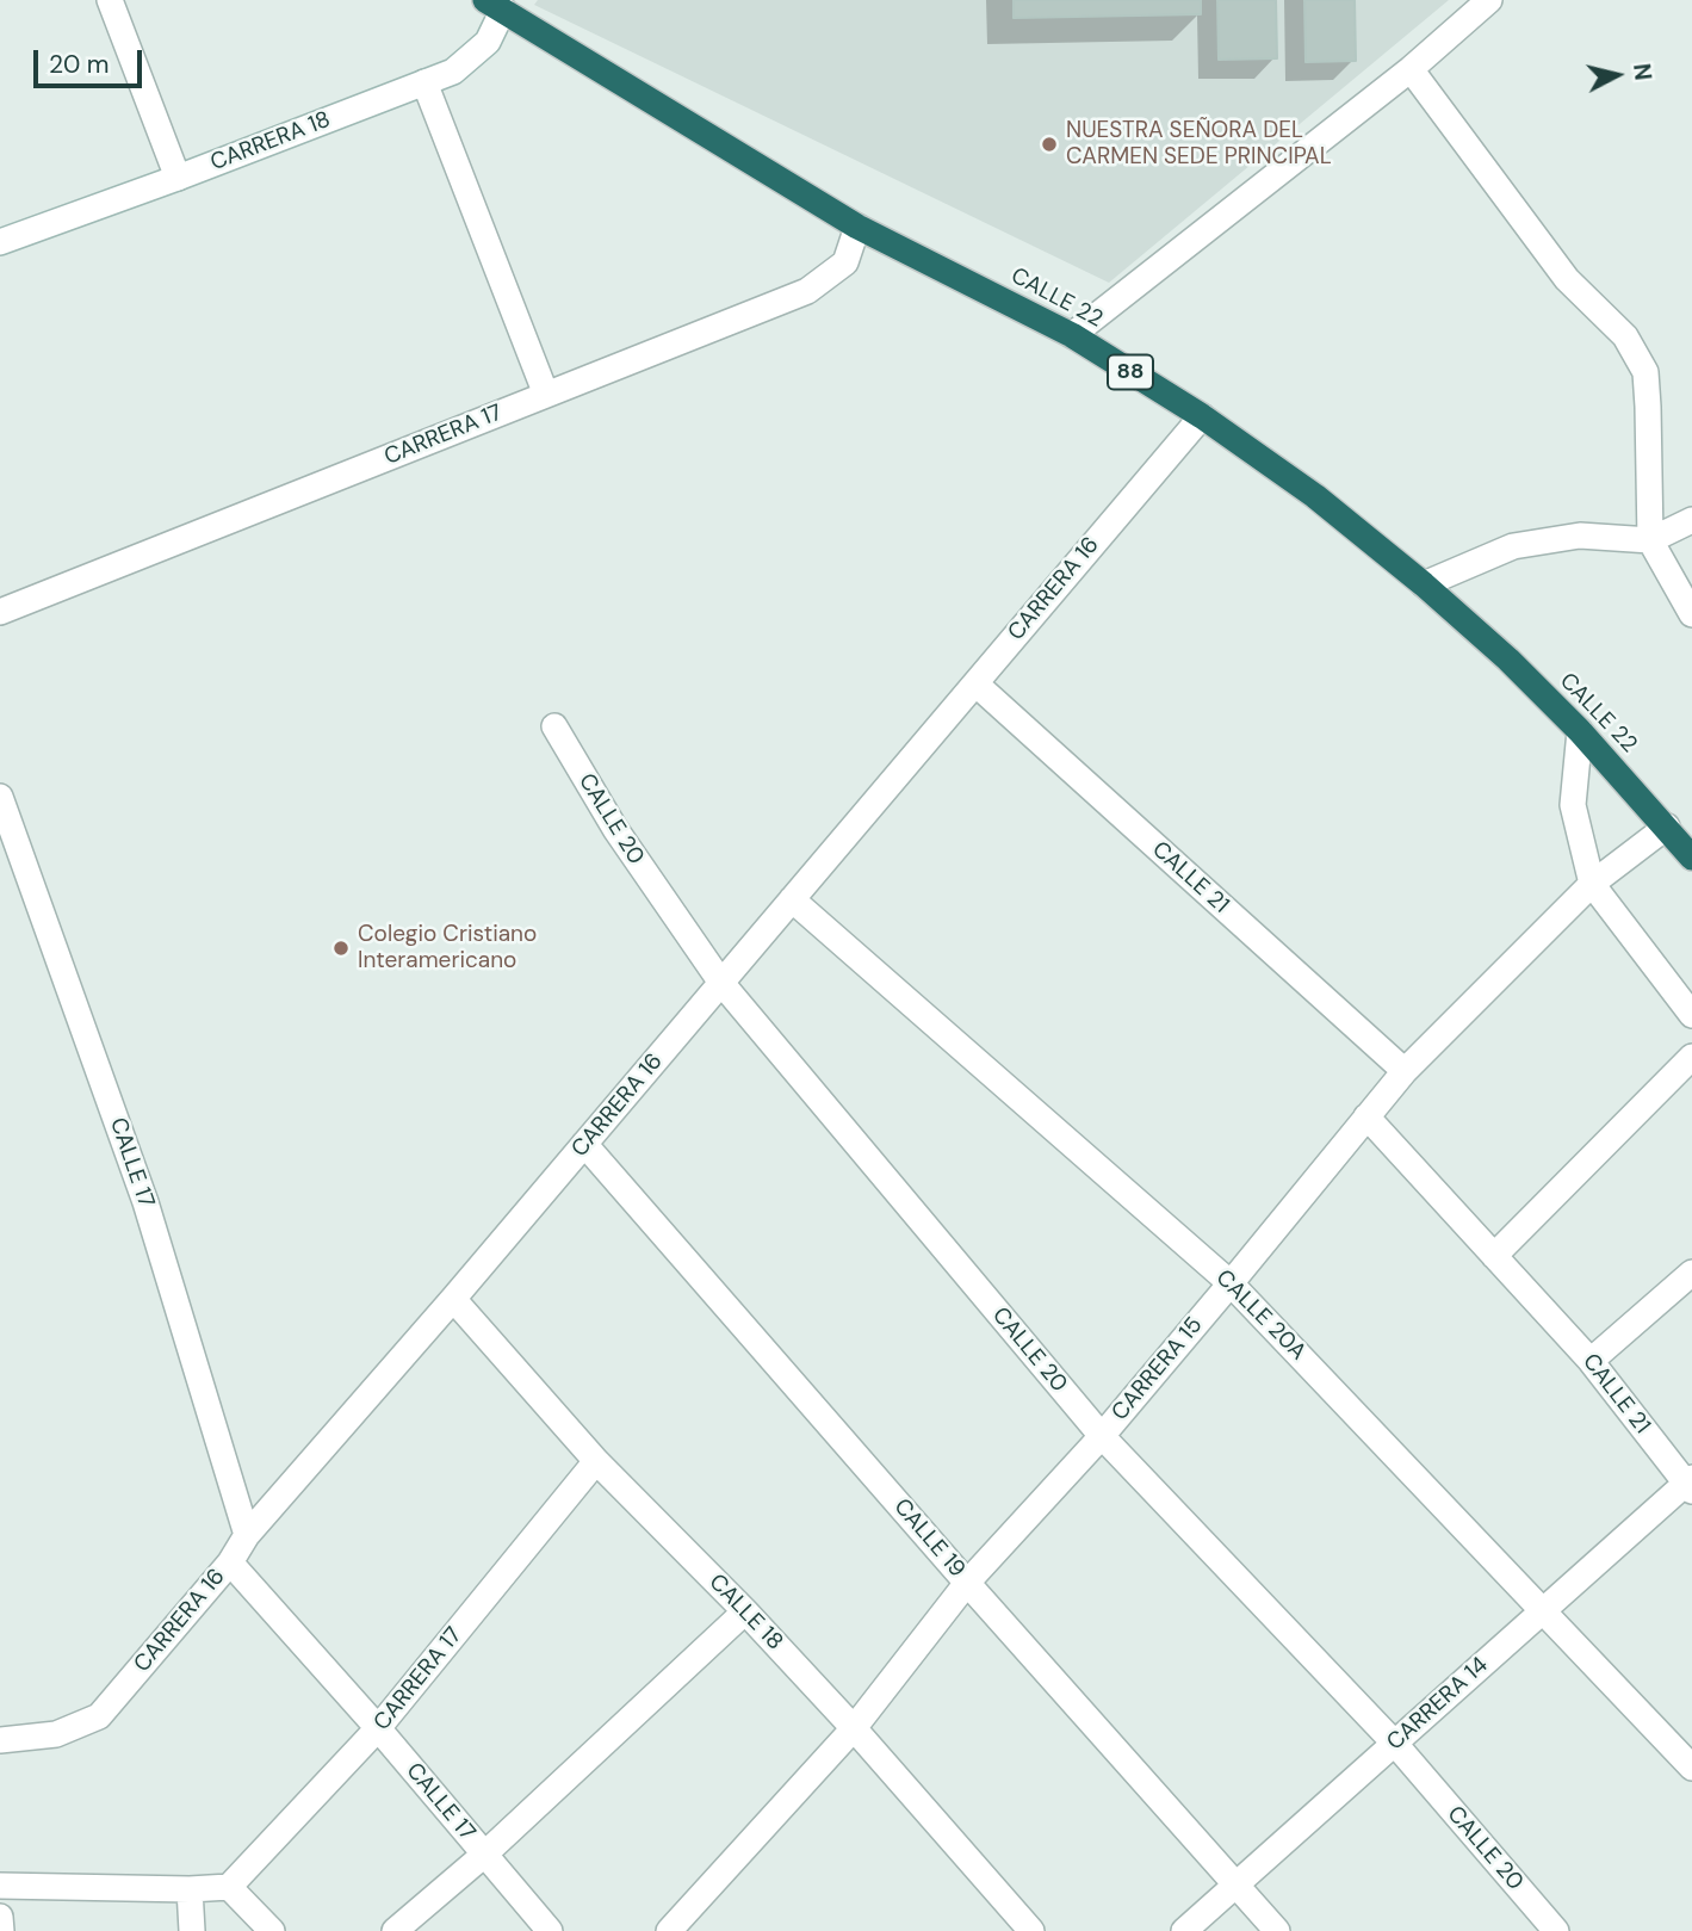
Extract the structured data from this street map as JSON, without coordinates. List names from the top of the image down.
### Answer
{
  "streets": {
    "highway": ["CALLE 22", "88"],
    "street": [
      "CARRERA 18",
      "CARRERA 17",
      "CARRERA 16",
      "CALLE 20",
      "CALLE 21",
      "CALLE 17",
      "CALLE 20A",
      "CARRERA 15",
      "CALLE 19",
      "CALLE 18",
      "CARRERA 14"
    ]
  },
  "crossings": [
    ["CARRERA 18", "CALLE 22"],
    ["CALLE 22", "CARRERA 17"],
    ["CALLE 22", "CARRERA 16"],
    ["CALLE 22", "CARRERA 15"],
    ["CARRERA 17", "CALLE 17"],
    ["CARRERA 17", "CALLE 18"],
    ["CARRERA 16", "CALLE 20"],
    ["CARRERA 16", "CALLE 21"],
    ["CARRERA 16", "CALLE 17"],
    ["CARRERA 16", "CALLE 20A"],
    ["CARRERA 16", "CALLE 19"],
    ["CARRERA 16", "CALLE 18"],
    ["CALLE 20", "CARRERA 15"],
    ["CALLE 20", "CARRERA 14"],
    ["CALLE 21", "CARRERA 15"],
    ["CALLE 21", "CARRERA 14"],
    ["CALLE 20A", "CARRERA 15"],
    ["CALLE 20A", "CARRERA 14"],
    ["CARRERA 15", "CALLE 19"],
    ["CARRERA 15", "CALLE 18"],
    ["CALLE 19", "CARRERA 14"]
  ],
  "places": ["NUESTRA SEÑORA DEL CARMEN SEDE PRINCIPAL", "Colegio Cristiano Interamericano"],
  "scale_bar": "20 m",
  "north": "right"
}
